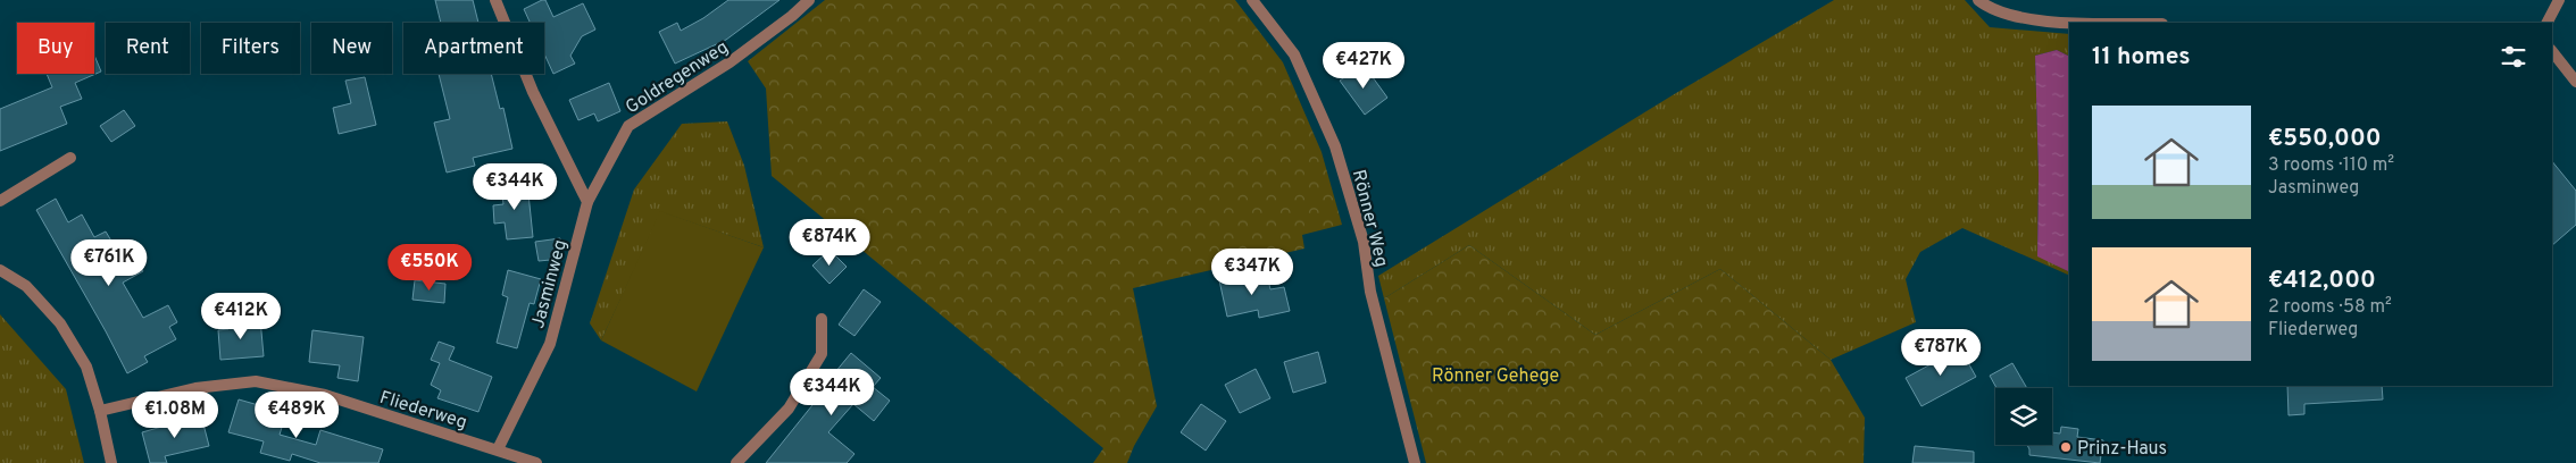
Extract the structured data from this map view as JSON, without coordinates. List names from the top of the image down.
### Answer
{
  "streets": {
    "street": [
      "Goldregenweg",
      "Rönner Weg",
      "Jasminweg",
      "Fliederweg"
    ]
  },
  "crossings": [
    ["Goldregenweg", "Jasminweg"],
    ["Jasminweg", "Fliederweg"]
  ],
  "parks": ["Rönner Gehege"],
  "places": ["Prinz-Haus"],
  "page": {
    "chip": [
      "Buy",
      "Rent",
      "Filters",
      "New",
      "Apartment"
    ],
    "heading": "11 homes",
    "price": [
      "€427K",
      "€344K",
      "€874K",
      "€761K",
      "€550K",
      "€347K",
      "€412K",
      "€787K",
      "€344K",
      "€1.08M",
      "€489K"
    ],
    "list": [
      {
        "name": "€550,000",
        "note": "3 rooms · 110 m² · Jasminweg"
      },
      {
        "name": "€412,000",
        "note": "2 rooms · 58 m² · Fliederweg"
      }
    ]
  }
}
